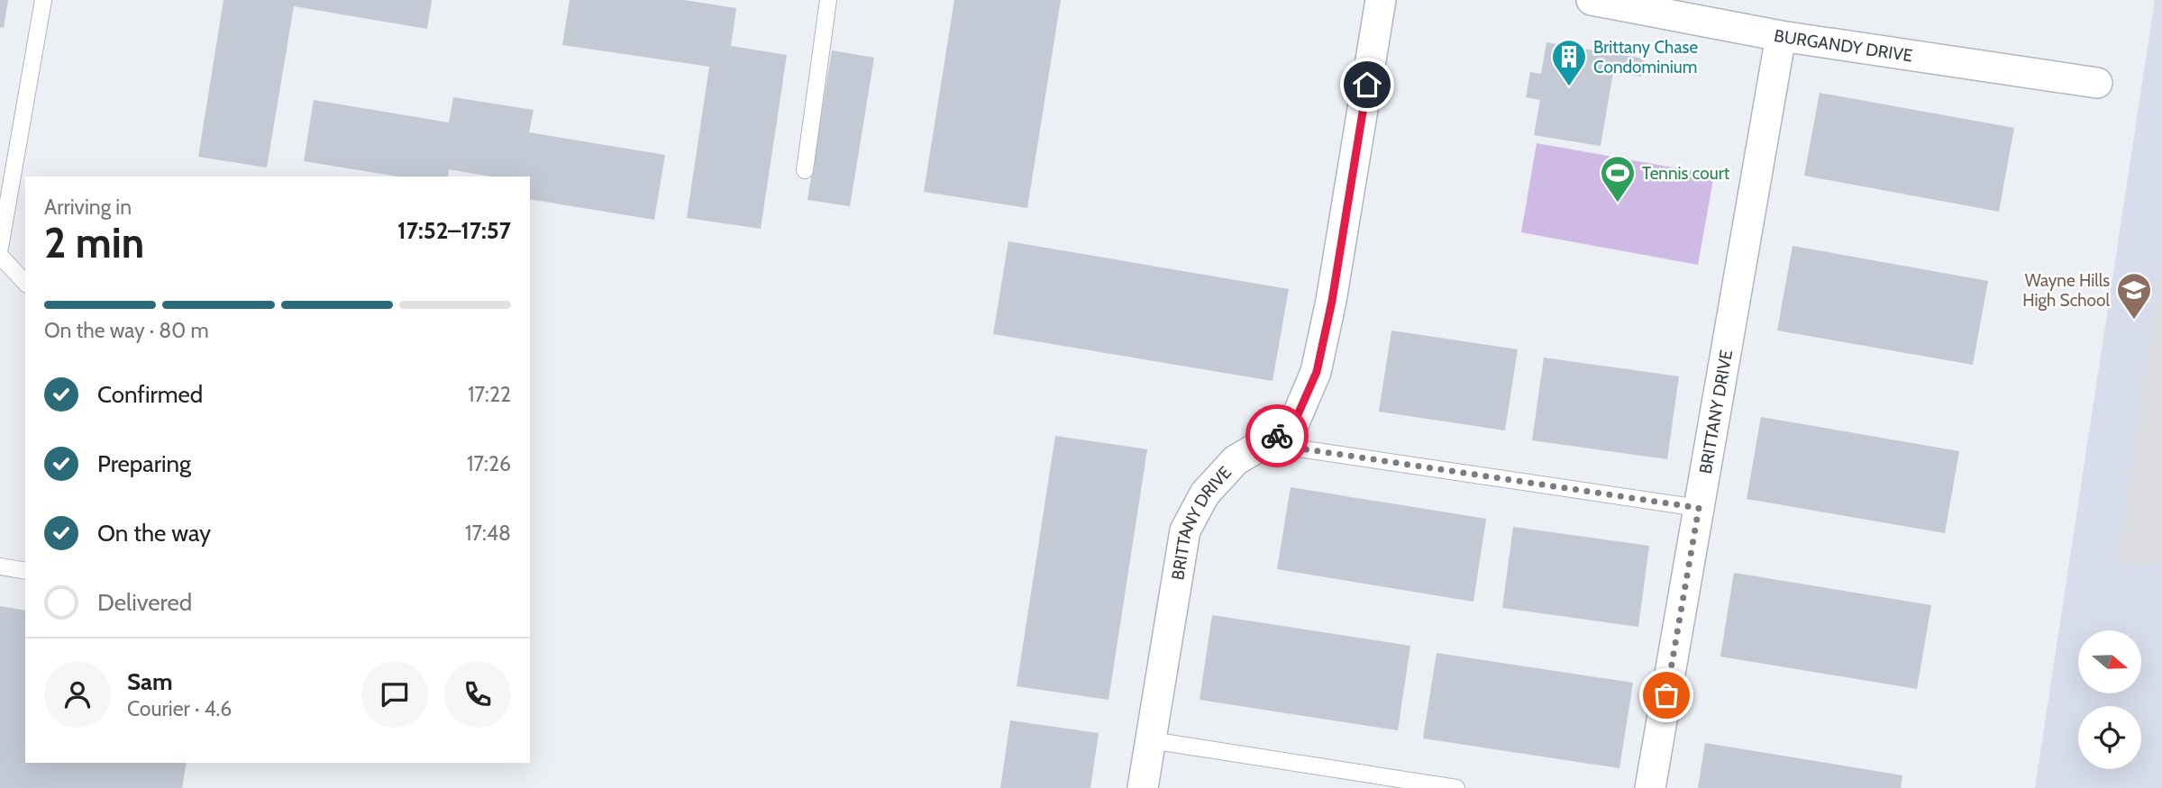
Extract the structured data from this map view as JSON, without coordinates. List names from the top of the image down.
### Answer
{
  "streets": {
    "street": ["BURGANDY DRIVE", "BRITTANY DRIVE"]
  },
  "crossings": [
    ["BURGANDY DRIVE", "BRITTANY DRIVE"]
  ],
  "places": {
    "building": ["Brittany Chase Condominium"],
    "sports": ["Tennis court"],
    "school or university": ["Wayne Hills High School"]
  },
  "north": "right",
  "page": {
    "heading": ["2 min", "Arriving in", "17:52–17:57"],
    "panel": ["Sam", "Courier · 4.6"],
    "bar": "On the way · 80 m",
    "list": [
      ["Confirmed", "17:22"],
      ["Preparing", "17:26"],
      ["On the way", "17:48"],
      "Delivered"
    ]
  }
}
